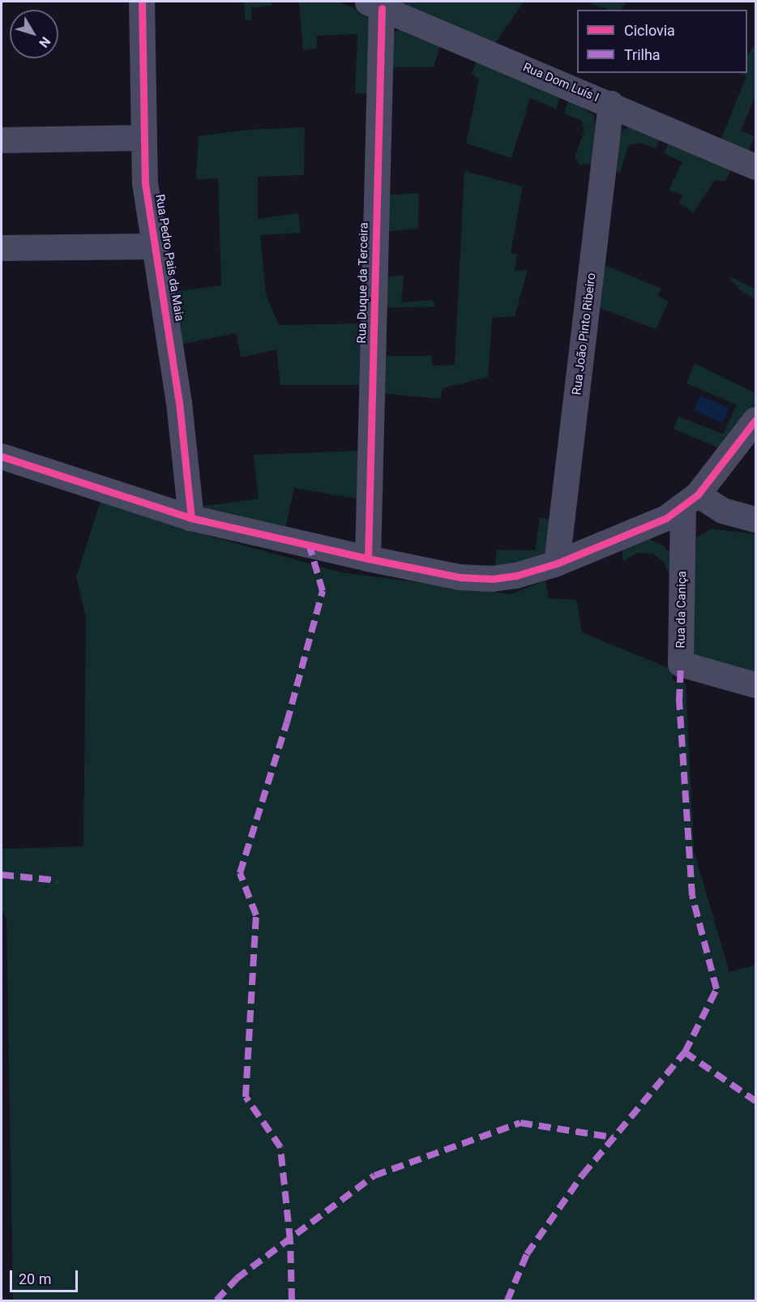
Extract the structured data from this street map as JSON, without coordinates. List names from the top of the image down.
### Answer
{
  "streets": {
    "street": [
      "Rua Dom Luís I",
      "Rua Pedro Pais da Maia",
      "Rua Duque da Terceira",
      "Rua João Pinto Ribeiro",
      "Rua da Caniça"
    ]
  },
  "crossings": [
    ["Rua Dom Luís I", "Rua Duque da Terceira"],
    ["Rua Dom Luís I", "Rua João Pinto Ribeiro"]
  ],
  "legend": ["Ciclovia", "Trilha"],
  "scale_bar": "20 m",
  "north": "bottom right"
}
